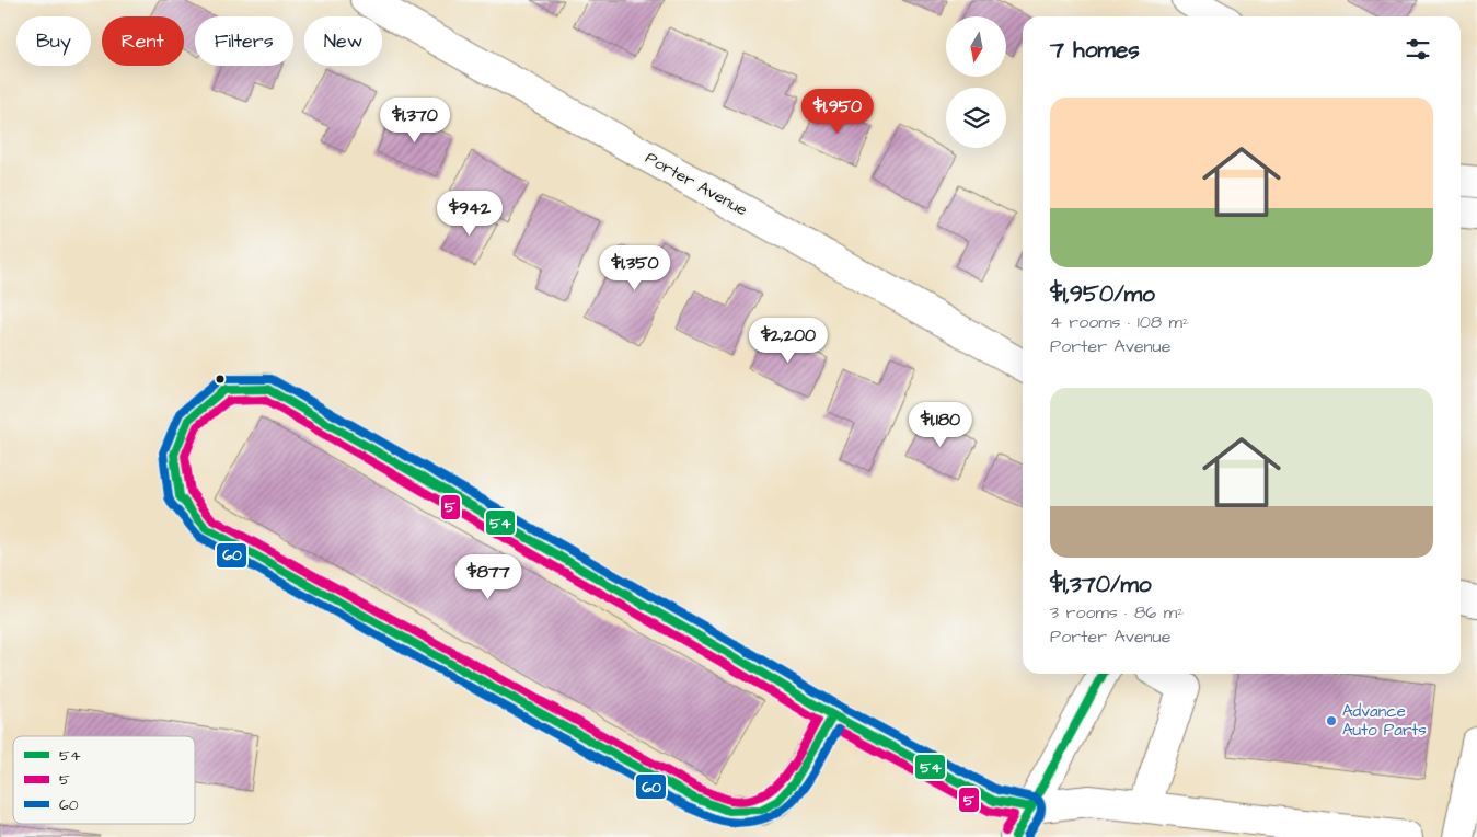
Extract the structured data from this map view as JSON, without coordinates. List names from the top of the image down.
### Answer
{
  "streets": {
    "street": ["Porter Avenue"]
  },
  "places": ["Advance Auto Parts"],
  "lines": ["transit line 60", "transit line 54", "transit line 5"],
  "legend": ["54", "5", "60"],
  "north": "bottom",
  "page": {
    "chip": [
      "Buy",
      "Rent",
      "Filters",
      "New"
    ],
    "heading": "7 homes",
    "list": [
      {
        "name": "$1,950/mo",
        "note": "4 rooms · 108 m² · Porter Avenue"
      },
      {
        "name": "$1,370/mo",
        "note": "3 rooms · 86 m² · Porter Avenue"
      }
    ],
    "price": [
      "$1,950",
      "$1,370",
      "$942",
      "$1,350",
      "$2,200",
      "$1,180",
      "$877"
    ]
  }
}
